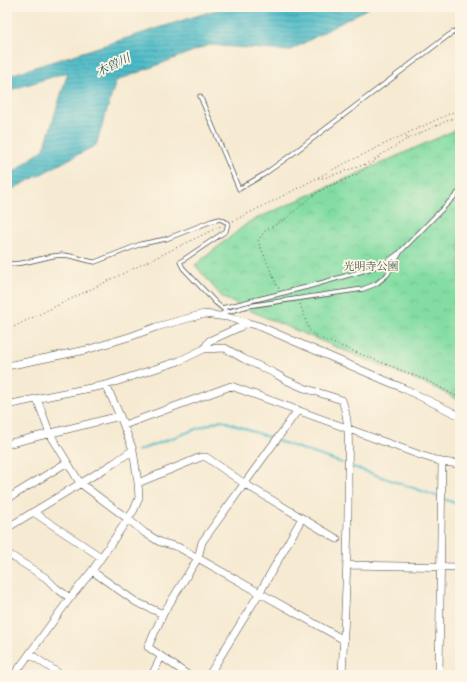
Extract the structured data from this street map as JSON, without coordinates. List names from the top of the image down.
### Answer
{
  "water": ["木曽川"],
  "parks": ["光明寺公園"]
}
